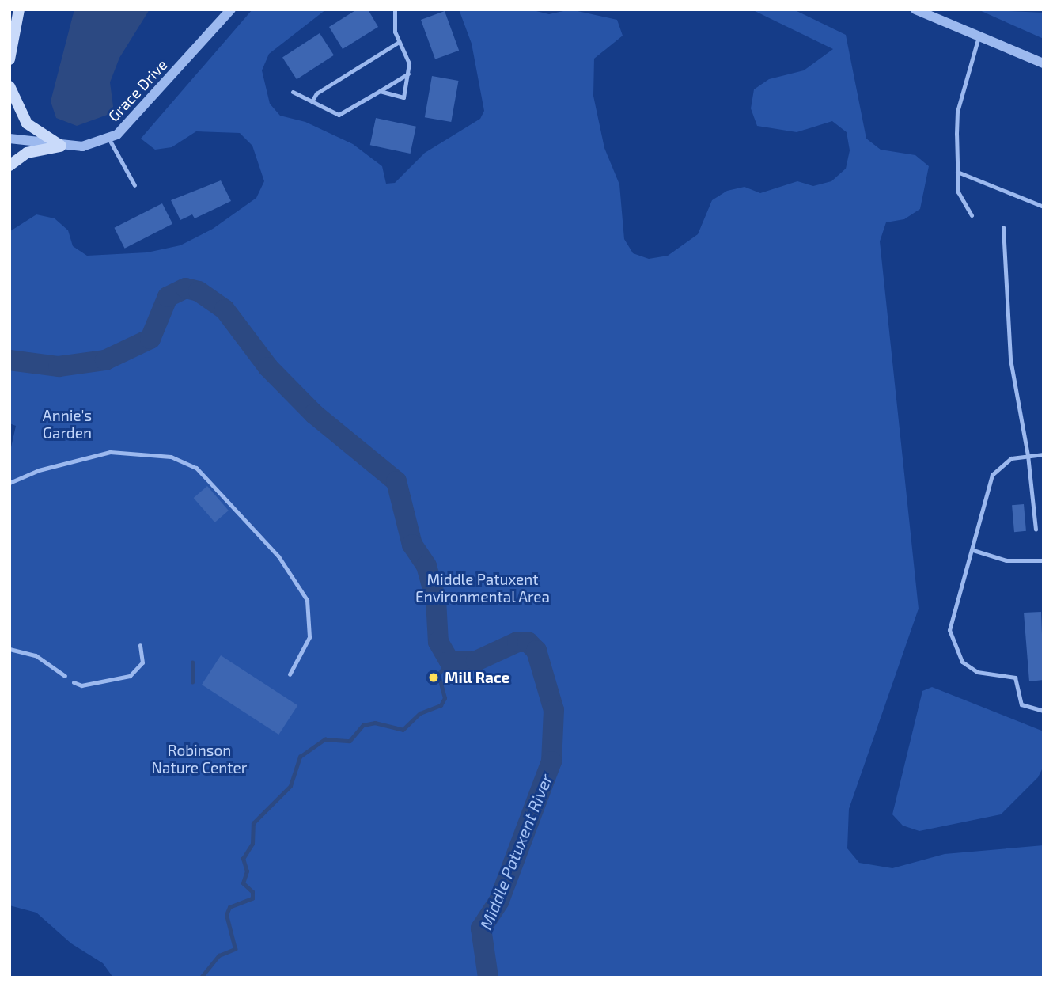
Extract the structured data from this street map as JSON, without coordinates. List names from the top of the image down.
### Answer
{
  "streets": {
    "street": ["Grace Drive"]
  },
  "water": ["Middle Patuxent River"],
  "parks": ["Annie's Garden", "Middle Patuxent Environmental Area", "Robinson Nature Center"],
  "places": ["Mill Race"]
}
